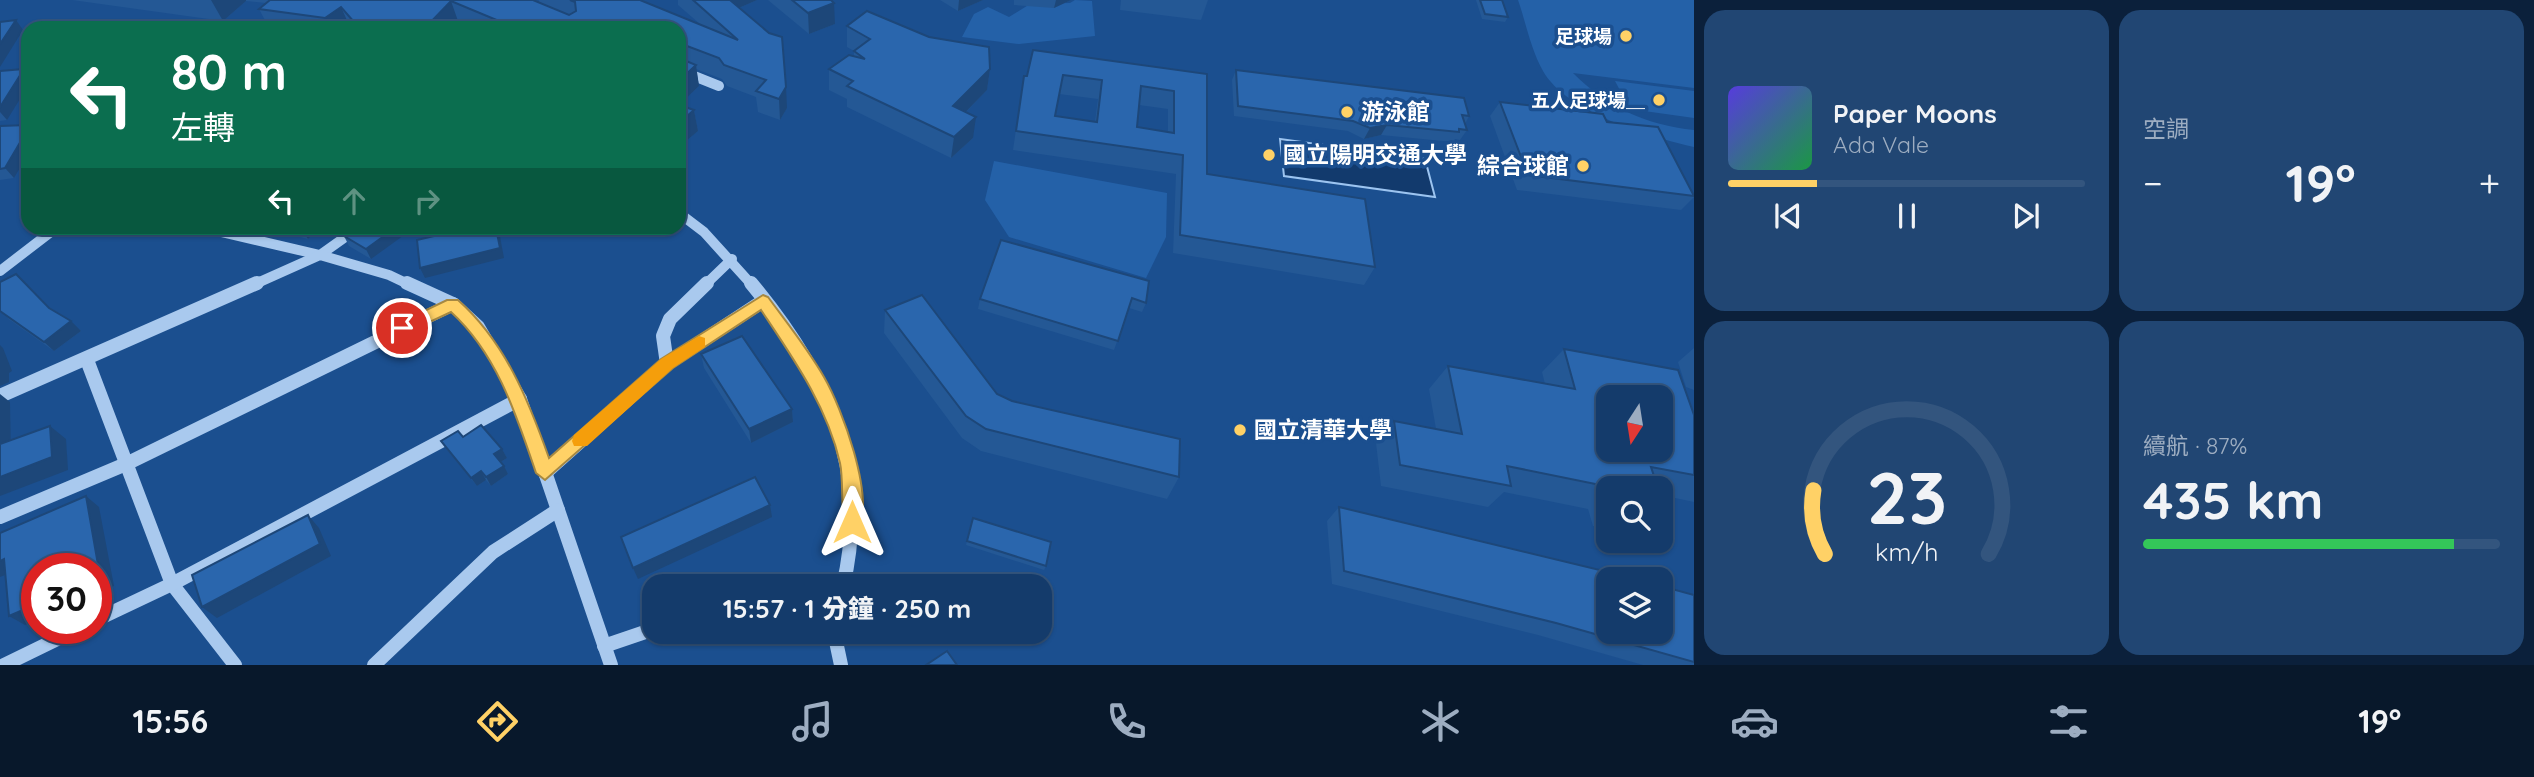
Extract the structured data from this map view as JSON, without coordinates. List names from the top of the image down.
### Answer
{
  "places": [
    "足球場",
    "五人足球場＿",
    "游泳館",
    "國立陽明交通大學",
    "綜合球館",
    "國立清華大學"
  ],
  "north": "bottom",
  "page": {
    "tile": [
      "空調",
      ["續航 · 87%", "435 km"]
    ],
    "turn": ["80 m", "左轉"],
    "song": ["Paper Moons", "Ada Vale"],
    "heat": ["−", "19°", "+"],
    "limit": "30",
    "trip": "15:57 · 1 分鐘 · 250 m",
    "tabs": ["15:56", "19°"],
    "gauge": ["23", "km/h"]
  }
}
